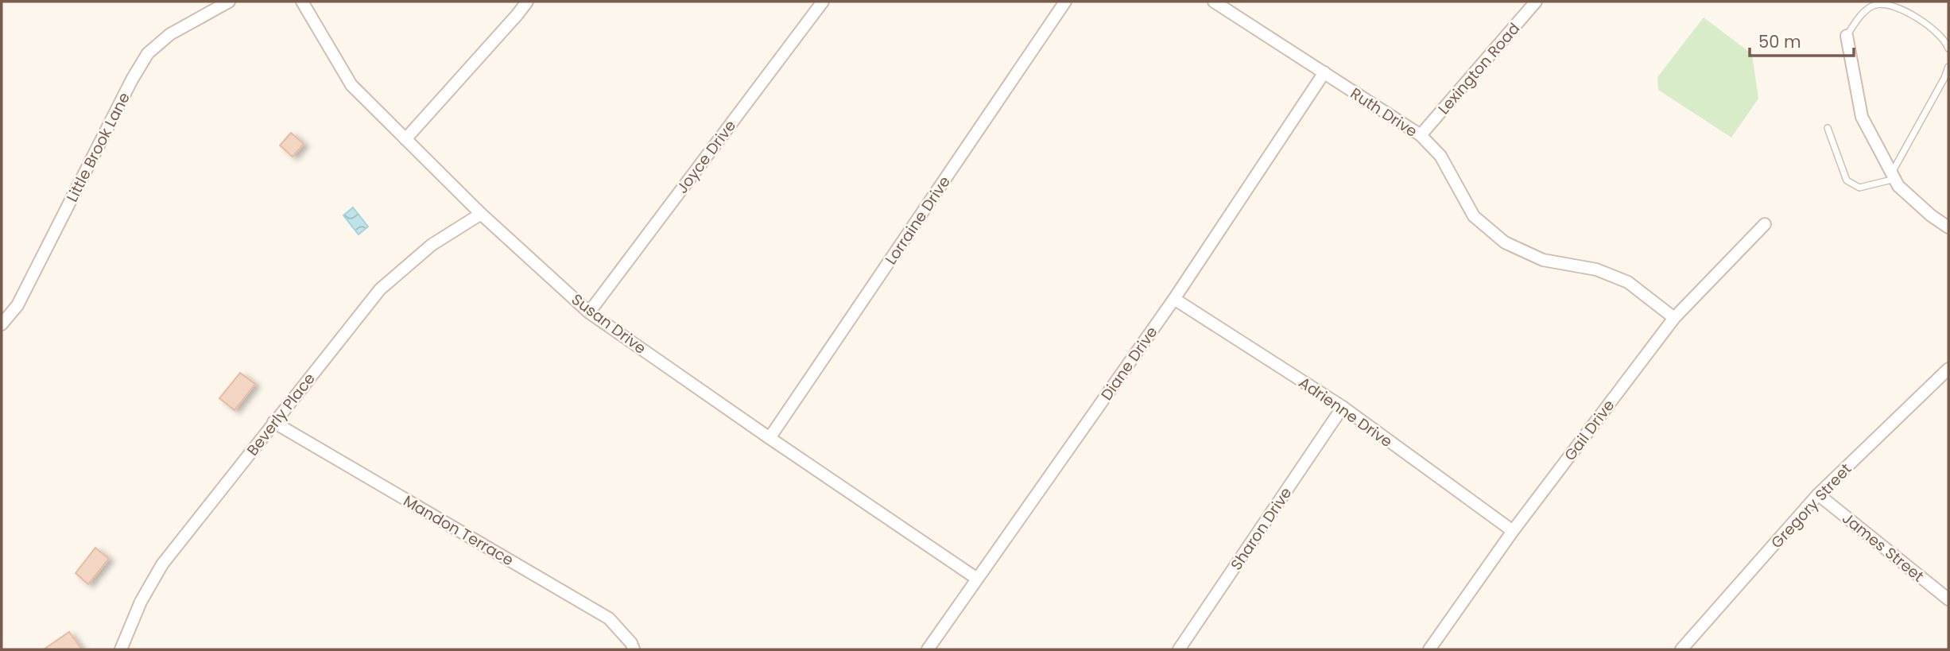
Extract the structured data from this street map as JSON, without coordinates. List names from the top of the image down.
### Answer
{
  "streets": {
    "street": [
      "Lexington Road",
      "Ruth Drive",
      "Little Brook Lane",
      "Joyce Drive",
      "Lorraine Drive",
      "Susan Drive",
      "Diane Drive",
      "Adrienne Drive",
      "Beverly Place",
      "Gail Drive",
      "Gregory Street",
      "Sharon Drive",
      "Mandon Terrace",
      "James Street"
    ]
  },
  "crossings": [
    ["Lexington Road", "Ruth Drive"],
    ["Ruth Drive", "Diane Drive"],
    ["Ruth Drive", "Gail Drive"],
    ["Joyce Drive", "Susan Drive"],
    ["Lorraine Drive", "Susan Drive"],
    ["Susan Drive", "Diane Drive"],
    ["Susan Drive", "Beverly Place"],
    ["Diane Drive", "Adrienne Drive"],
    ["Adrienne Drive", "Gail Drive"],
    ["Adrienne Drive", "Sharon Drive"],
    ["Beverly Place", "Mandon Terrace"],
    ["Gregory Street", "James Street"]
  ],
  "scale_bar": "50 m"
}
